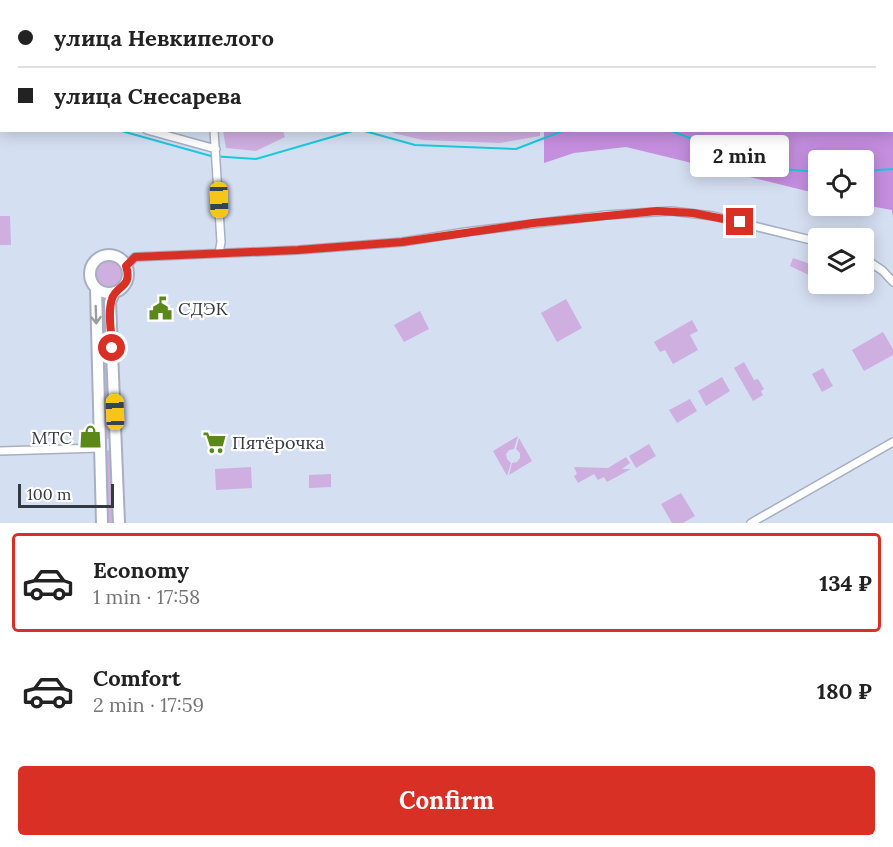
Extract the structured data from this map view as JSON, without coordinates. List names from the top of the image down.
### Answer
{
  "places": {
    "public building": ["СДЭК"],
    "shop": ["МТС"],
    "supermarket": ["Пятёрочка"]
  },
  "scale_bar": "100 m",
  "page": {
    "banner": ["улица Невкипелого", "улица Снесарева"],
    "bubble": "2 min",
    "scale": "100 m",
    "list": [
      {
        "name": "Economy",
        "note": "1 min · 17:58",
        "value": "134 ₽"
      },
      {
        "name": "Comfort",
        "note": "2 min · 17:59",
        "value": "180 ₽"
      }
    ],
    "buttons": "Confirm"
  }
}
